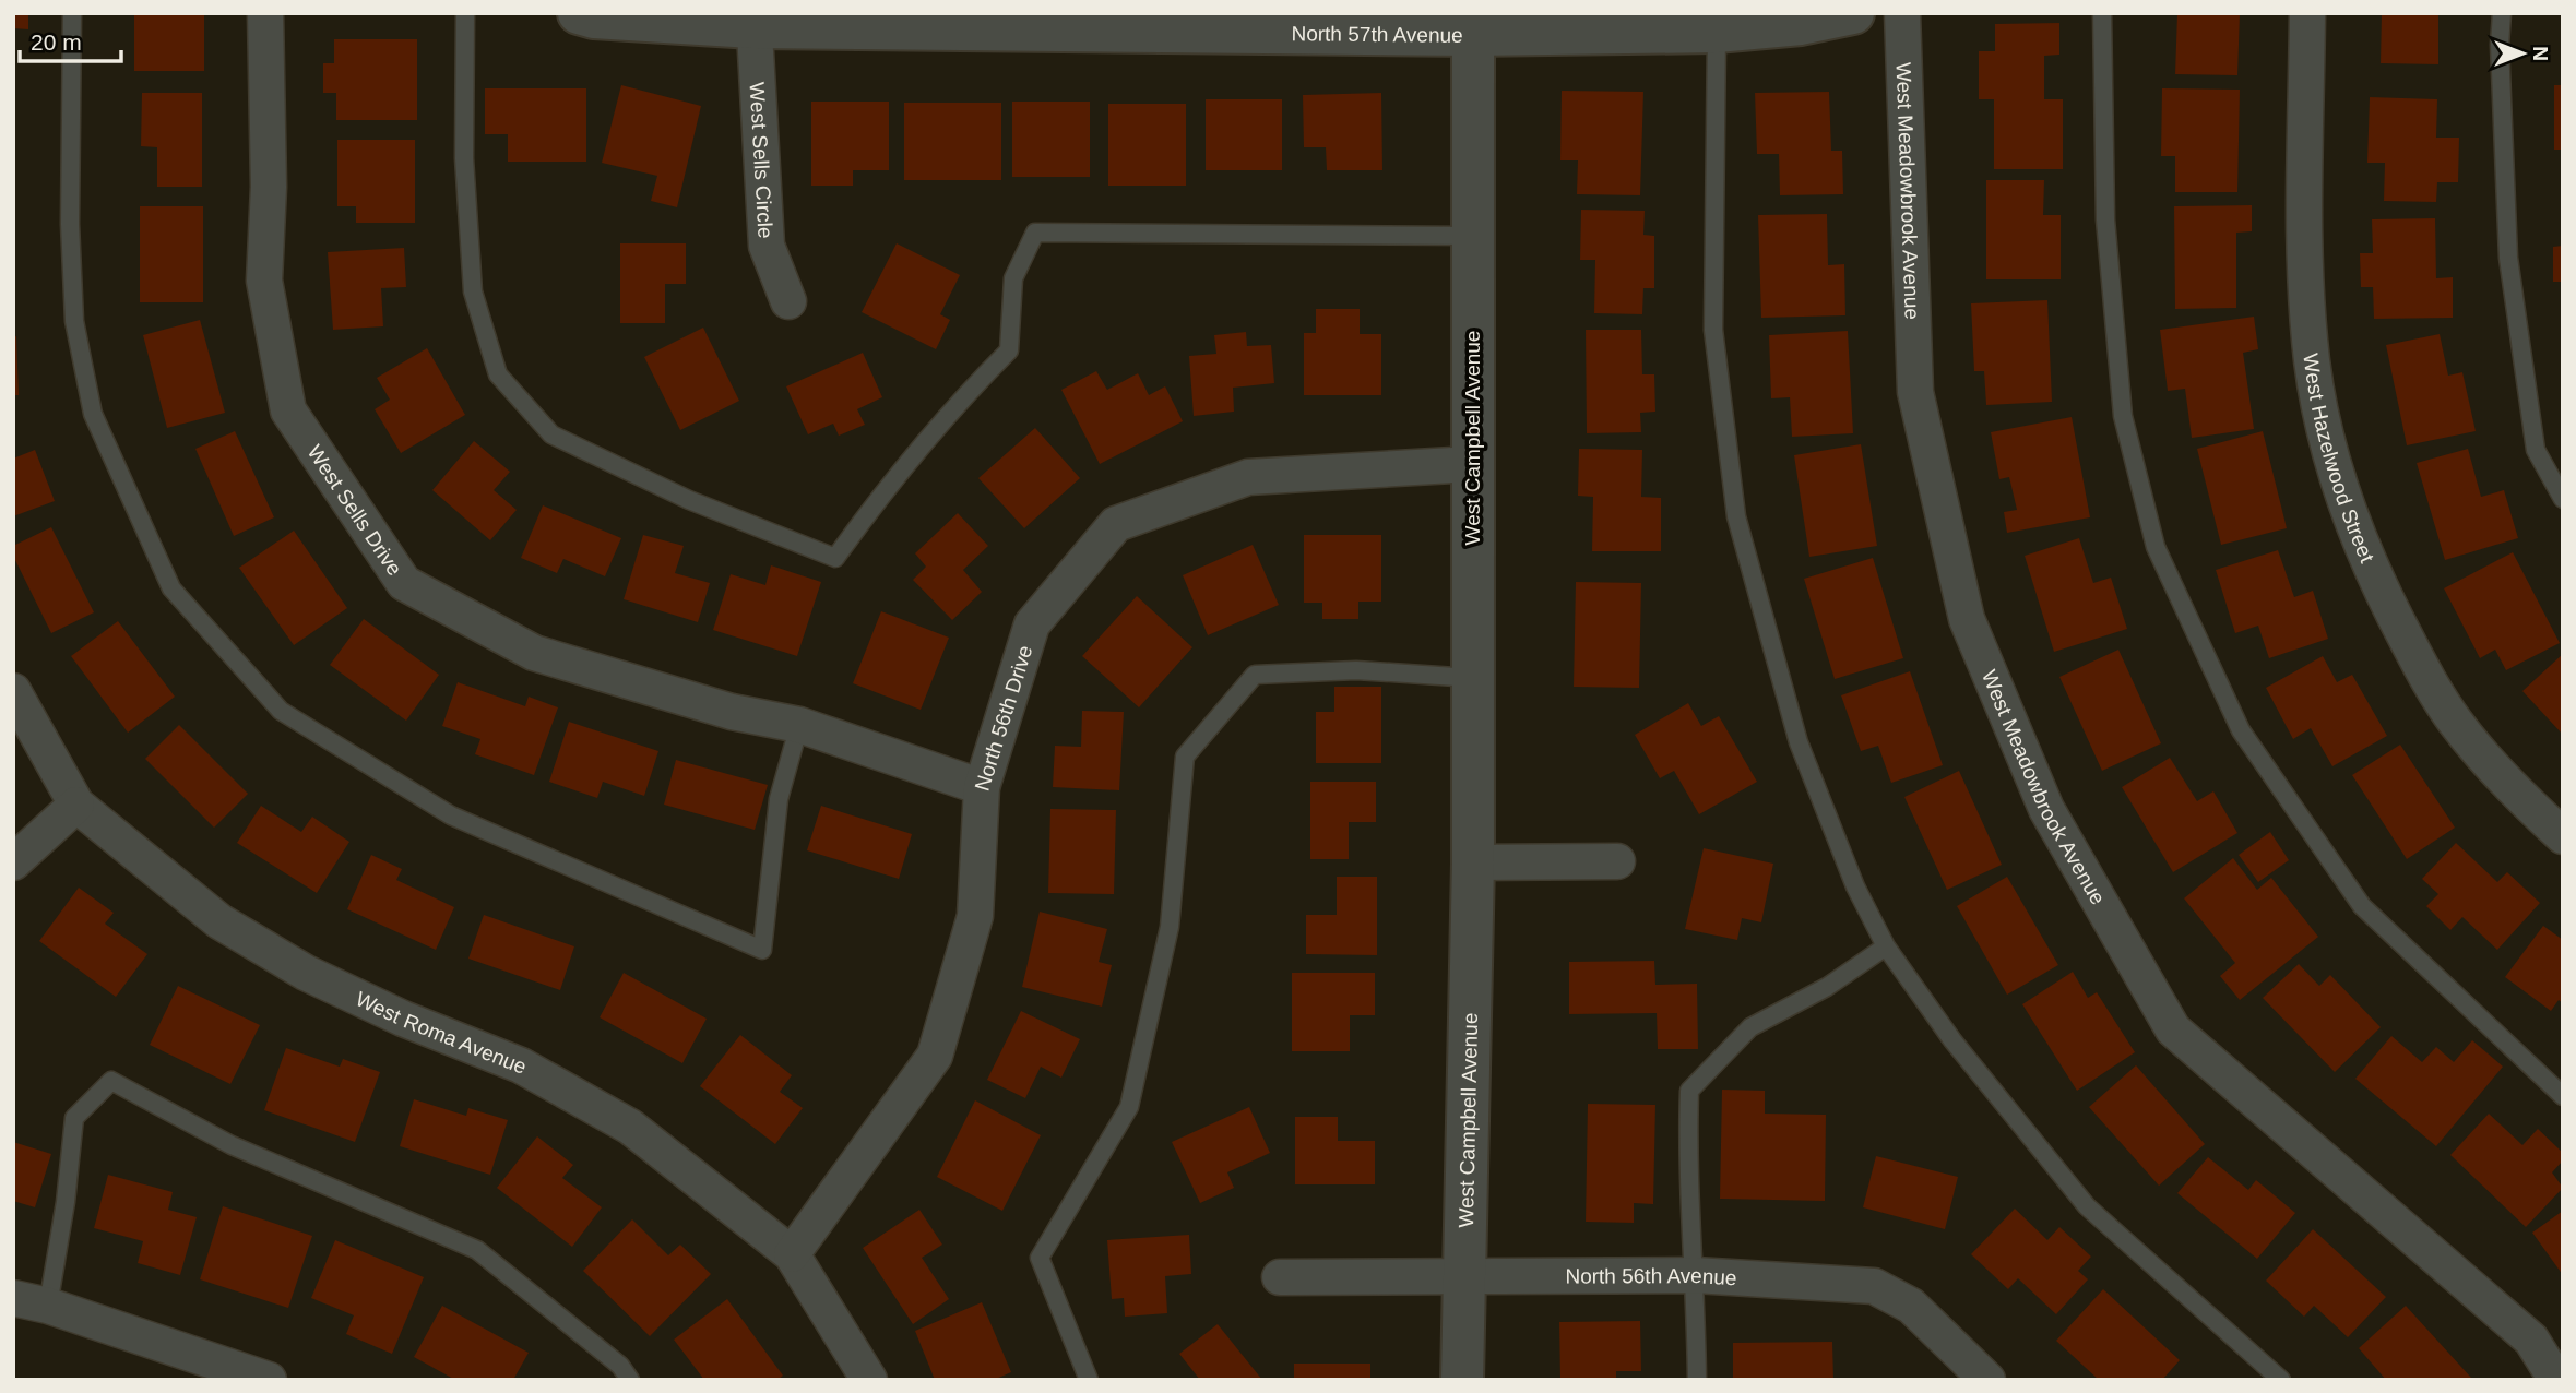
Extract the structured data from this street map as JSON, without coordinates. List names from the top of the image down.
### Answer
{
  "streets": {
    "street": [
      "North 57th Avenue",
      "West Sells Circle",
      "West Meadowbrook Avenue",
      "West Campbell Avenue",
      "West Hazelwood Street",
      "West Sells Drive",
      "North 56th Drive",
      "West Roma Avenue",
      "North 56th Avenue"
    ]
  },
  "crossings": [
    ["North 57th Avenue", "West Sells Circle"],
    ["North 57th Avenue", "West Campbell Avenue"],
    ["West Campbell Avenue", "North 56th Drive"],
    ["West Campbell Avenue", "North 56th Avenue"],
    ["West Sells Drive", "North 56th Drive"],
    ["North 56th Drive", "West Roma Avenue"]
  ],
  "scale_bar": "20 m",
  "north": "right"
}
